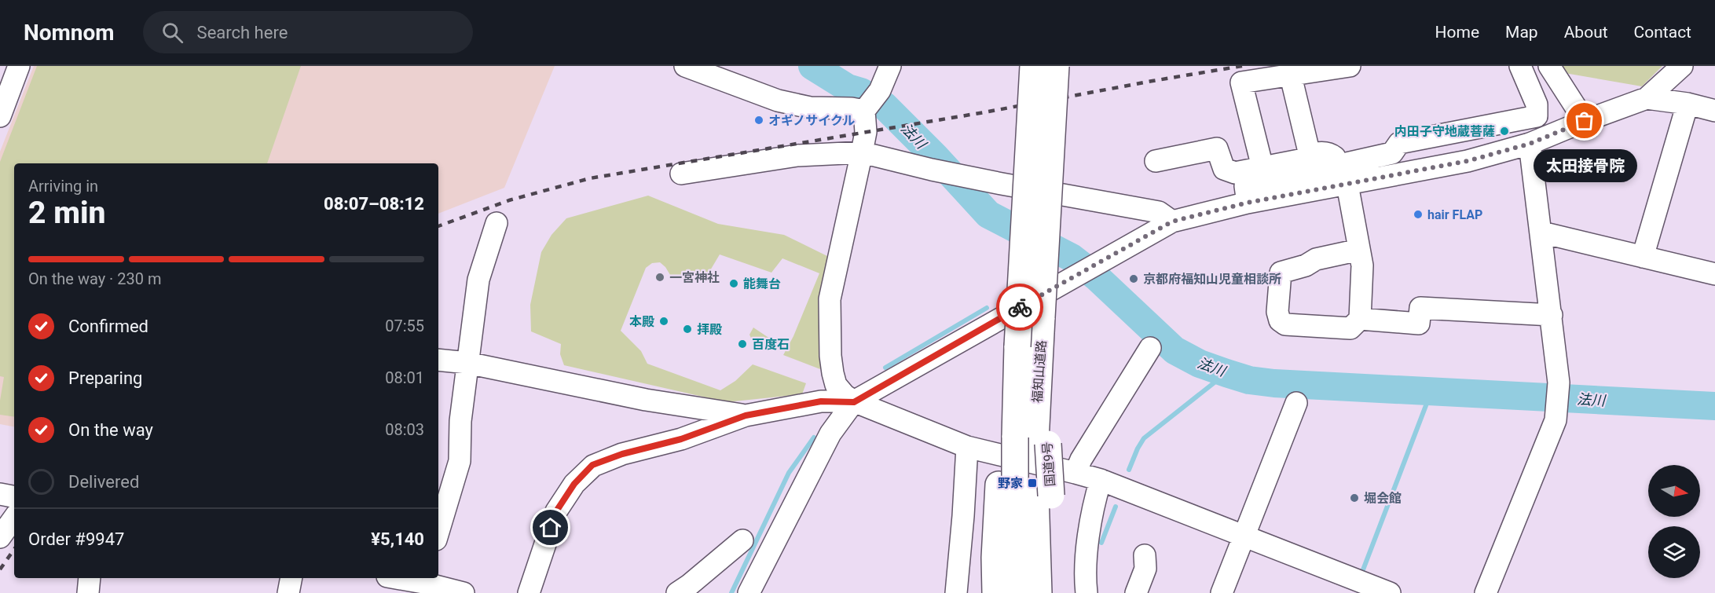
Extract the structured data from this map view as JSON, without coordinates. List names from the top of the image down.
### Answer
{
  "streets": {
    "highway": ["福知山道路", "国道9号"]
  },
  "crossings": [
    ["福知山道路", "国道9号"]
  ],
  "water": ["法川"],
  "places": {
    "other": [
      "オギノサイクル",
      "太田接骨院",
      "内田子守地蔵菩薩",
      "hair FLAP",
      "一宮神社",
      "京都府福知山児童相談所",
      "能舞台",
      "本殿",
      "拝殿",
      "百度石",
      "堀会館"
    ],
    "transit": ["野家"]
  },
  "north": "right",
  "page": {
    "header": "Nomnom",
    "search": "Search here",
    "nav": [
      "Home",
      "Map",
      "About",
      "Contact"
    ],
    "bubble": "太田接骨院",
    "heading": ["2 min", "Arriving in", "08:07–08:12"],
    "panel": ["Order #9947", "¥5,140"],
    "bar": "On the way · 230 m",
    "list": [
      ["Confirmed", "07:55"],
      ["Preparing", "08:01"],
      ["On the way", "08:03"],
      "Delivered"
    ]
  }
}
